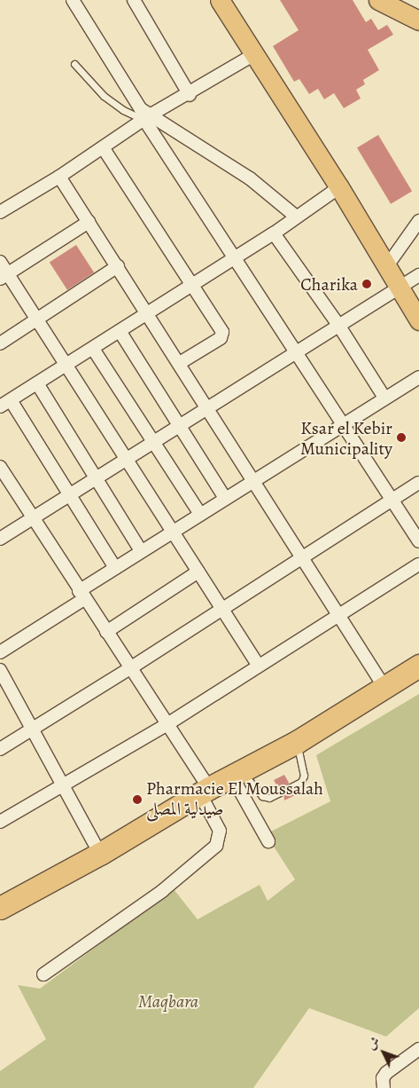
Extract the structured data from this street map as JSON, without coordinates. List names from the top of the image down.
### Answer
{
  "parks": ["Maqbara"],
  "places": ["Charika", "Ksar el Kebir Municipality", "Pharmacie El Moussalah صيدلية المصلى"],
  "north": "top left"
}
